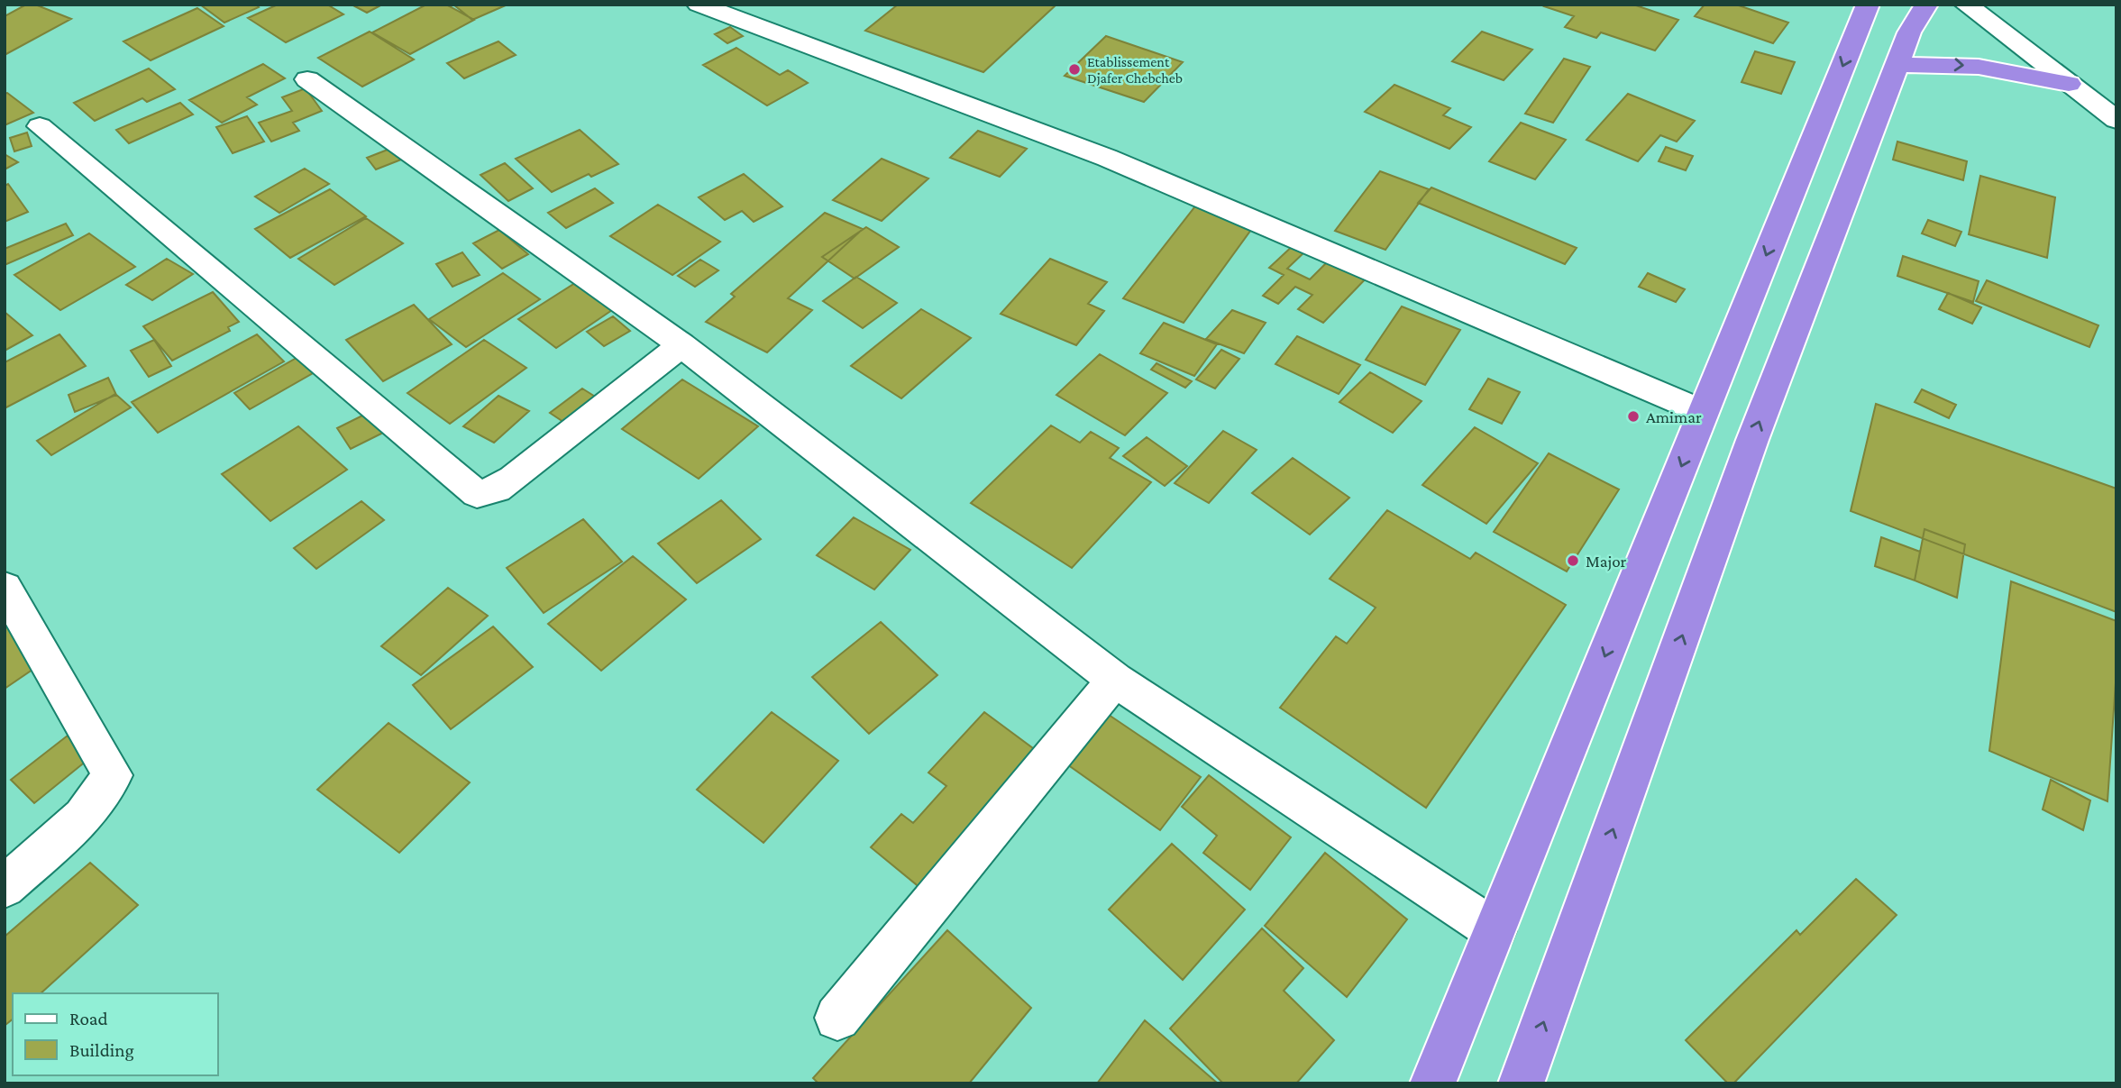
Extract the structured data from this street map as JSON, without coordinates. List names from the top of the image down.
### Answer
{
  "places": ["Etablissement Djafer Chebcheb", "Amimar", "Major"],
  "legend": ["Road", "Building"]
}
